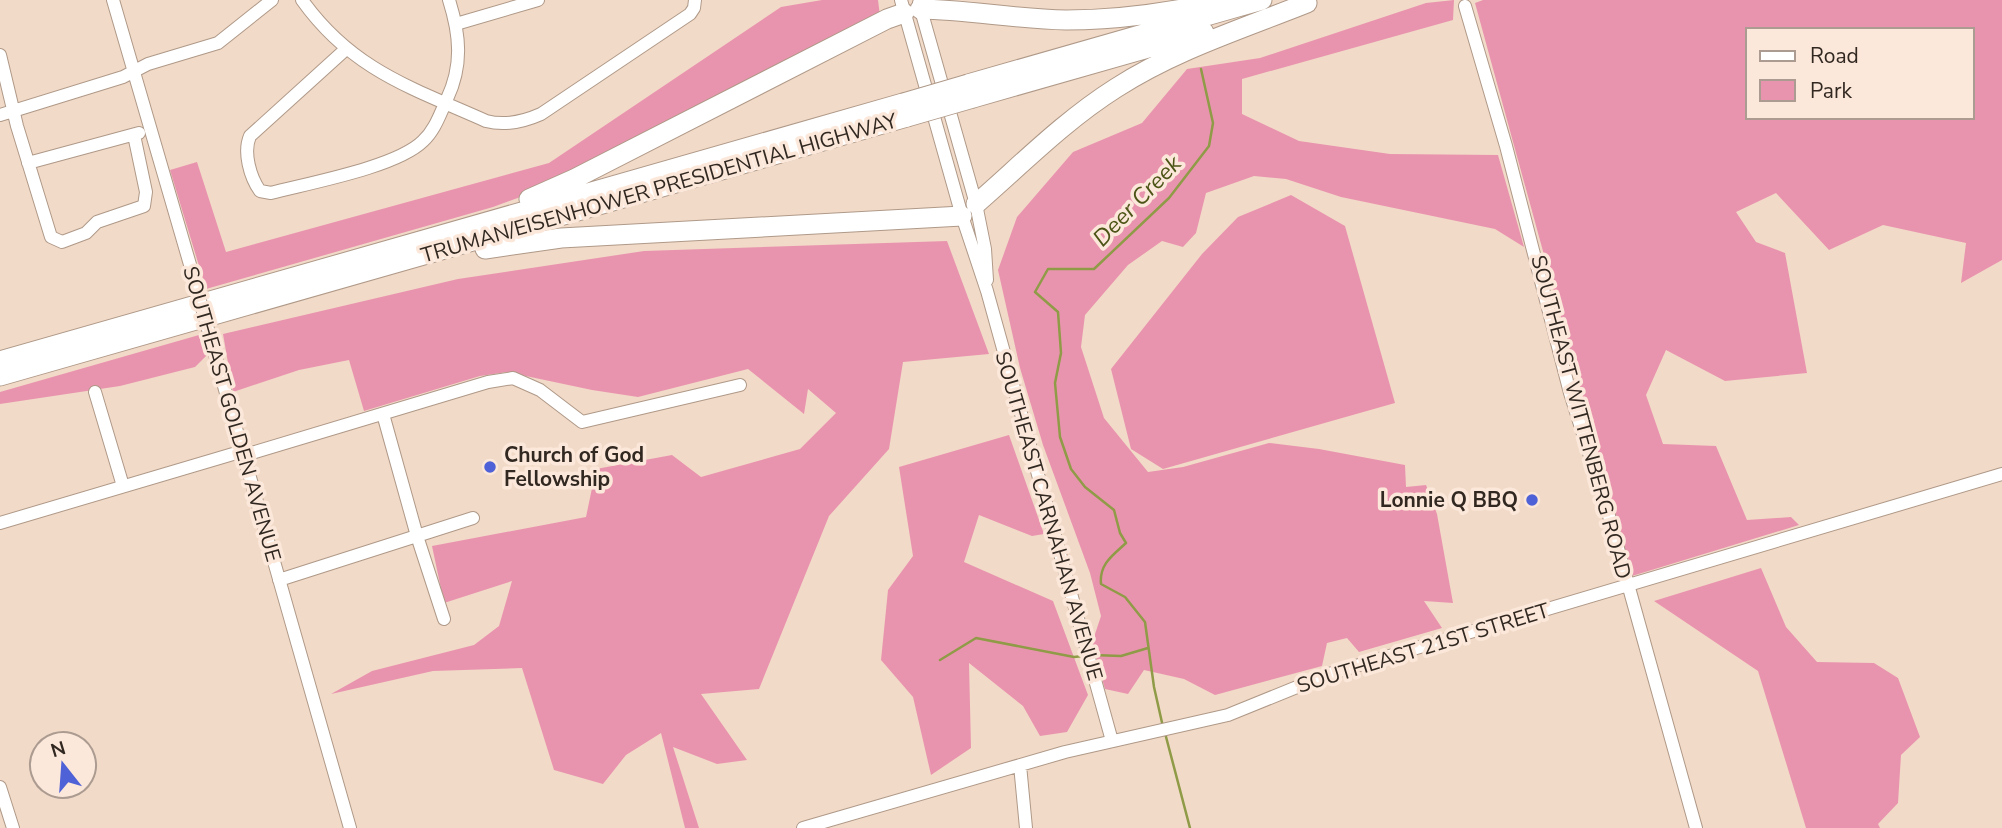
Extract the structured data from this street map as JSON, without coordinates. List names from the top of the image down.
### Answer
{
  "streets": {
    "highway": ["TRUMAN/EISENHOWER PRESIDENTIAL HIGHWAY"],
    "street": [
      "SOUTHEAST GOLDEN AVENUE",
      "SOUTHEAST WITTENBERG ROAD",
      "SOUTHEAST CARNAHAN AVENUE",
      "SOUTHEAST 21ST STREET"
    ]
  },
  "crossings": [
    ["SOUTHEAST WITTENBERG ROAD", "SOUTHEAST 21ST STREET"],
    ["SOUTHEAST CARNAHAN AVENUE", "SOUTHEAST 21ST STREET"]
  ],
  "water": ["Deer Creek"],
  "places": ["Church of God Fellowship", "Lonnie Q BBQ"],
  "legend": ["Road", "Park"],
  "north": "top"
}
